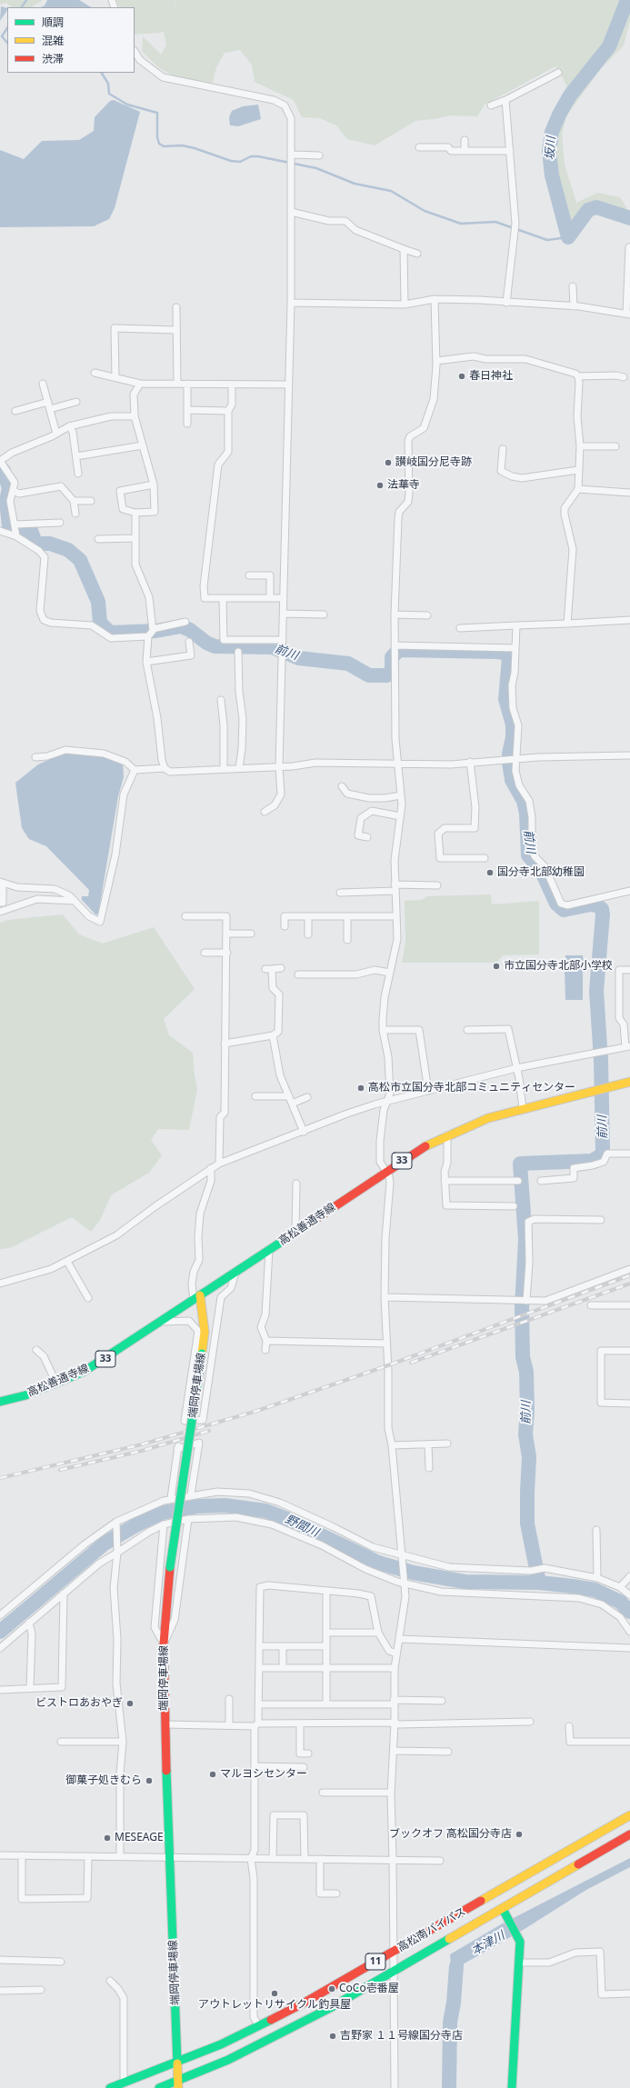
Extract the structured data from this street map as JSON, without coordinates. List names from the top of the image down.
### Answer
{
  "streets": {
    "main road": [
      "33",
      "高松善通寺線",
      "端岡停車場線",
      "高松南バイパス",
      "11"
    ]
  },
  "crossings": [
    ["高松善通寺線", "端岡停車場線"],
    ["端岡停車場線", "高松南バイパス"]
  ],
  "water": [
    "坂川",
    "前川",
    "野間川",
    "本津川"
  ],
  "places": [
    "春日神社",
    "讃岐国分尼寺跡",
    "法華寺",
    "国分寺北部幼稚園",
    "市立国分寺北部小学校",
    "高松市立国分寺北部コミュニティセンター",
    "ビストロあおやぎ",
    "マルヨシセンター",
    "御菓子処きむら",
    "ブックオフ 高松国分寺店",
    "MESEAGE",
    "CoCo壱番屋",
    "アウトレットリサイクル釣具屋",
    "吉野家 １１号線国分寺店"
  ],
  "legend": ["順調", "混雑", "渋滞"]
}
